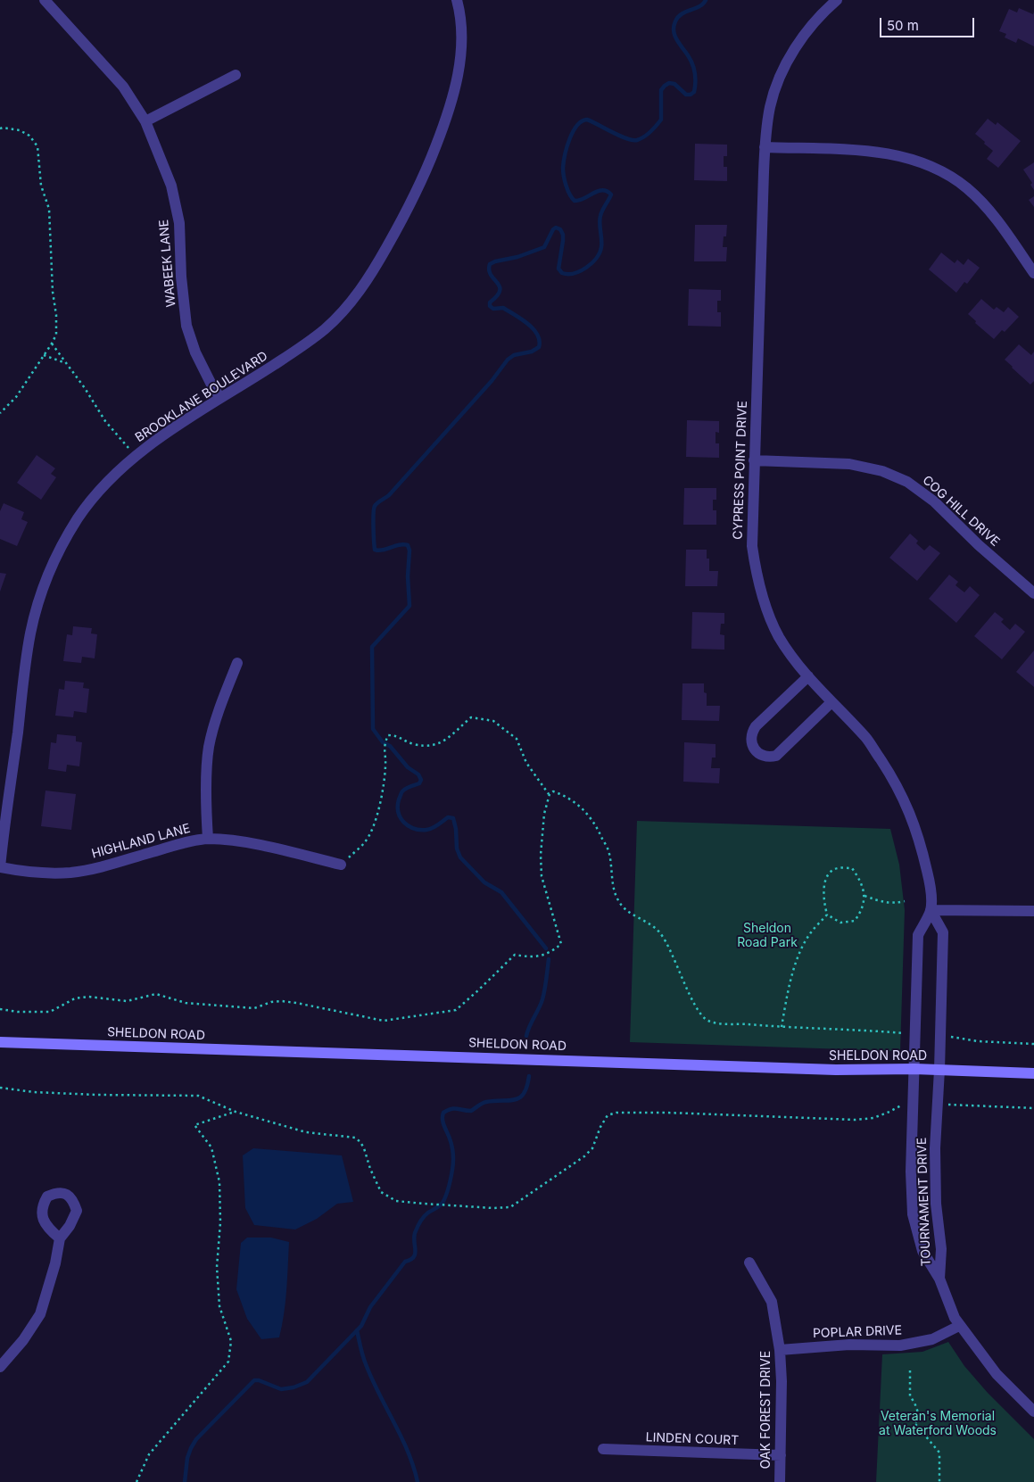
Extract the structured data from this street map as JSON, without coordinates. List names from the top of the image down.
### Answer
{
  "streets": {
    "main road": ["SHELDON ROAD"],
    "street": [
      "WABEEK LANE",
      "BROOKLANE BOULEVARD",
      "CYPRESS POINT DRIVE",
      "COG HILL DRIVE",
      "HIGHLAND LANE",
      "TOURNAMENT DRIVE",
      "POPLAR DRIVE",
      "OAK FOREST DRIVE",
      "LINDEN COURT"
    ]
  },
  "crossings": [
    ["WABEEK LANE", "BROOKLANE BOULEVARD"],
    ["BROOKLANE BOULEVARD", "HIGHLAND LANE"],
    ["CYPRESS POINT DRIVE", "COG HILL DRIVE"],
    ["CYPRESS POINT DRIVE", "SHELDON ROAD"],
    ["CYPRESS POINT DRIVE", "TOURNAMENT DRIVE"],
    ["SHELDON ROAD", "TOURNAMENT DRIVE"],
    ["TOURNAMENT DRIVE", "POPLAR DRIVE"],
    ["POPLAR DRIVE", "OAK FOREST DRIVE"],
    ["OAK FOREST DRIVE", "LINDEN COURT"]
  ],
  "parks": ["Sheldon Road Park", "Veteran's Memorial at Waterford Woods"],
  "scale_bar": "50 m"
}
